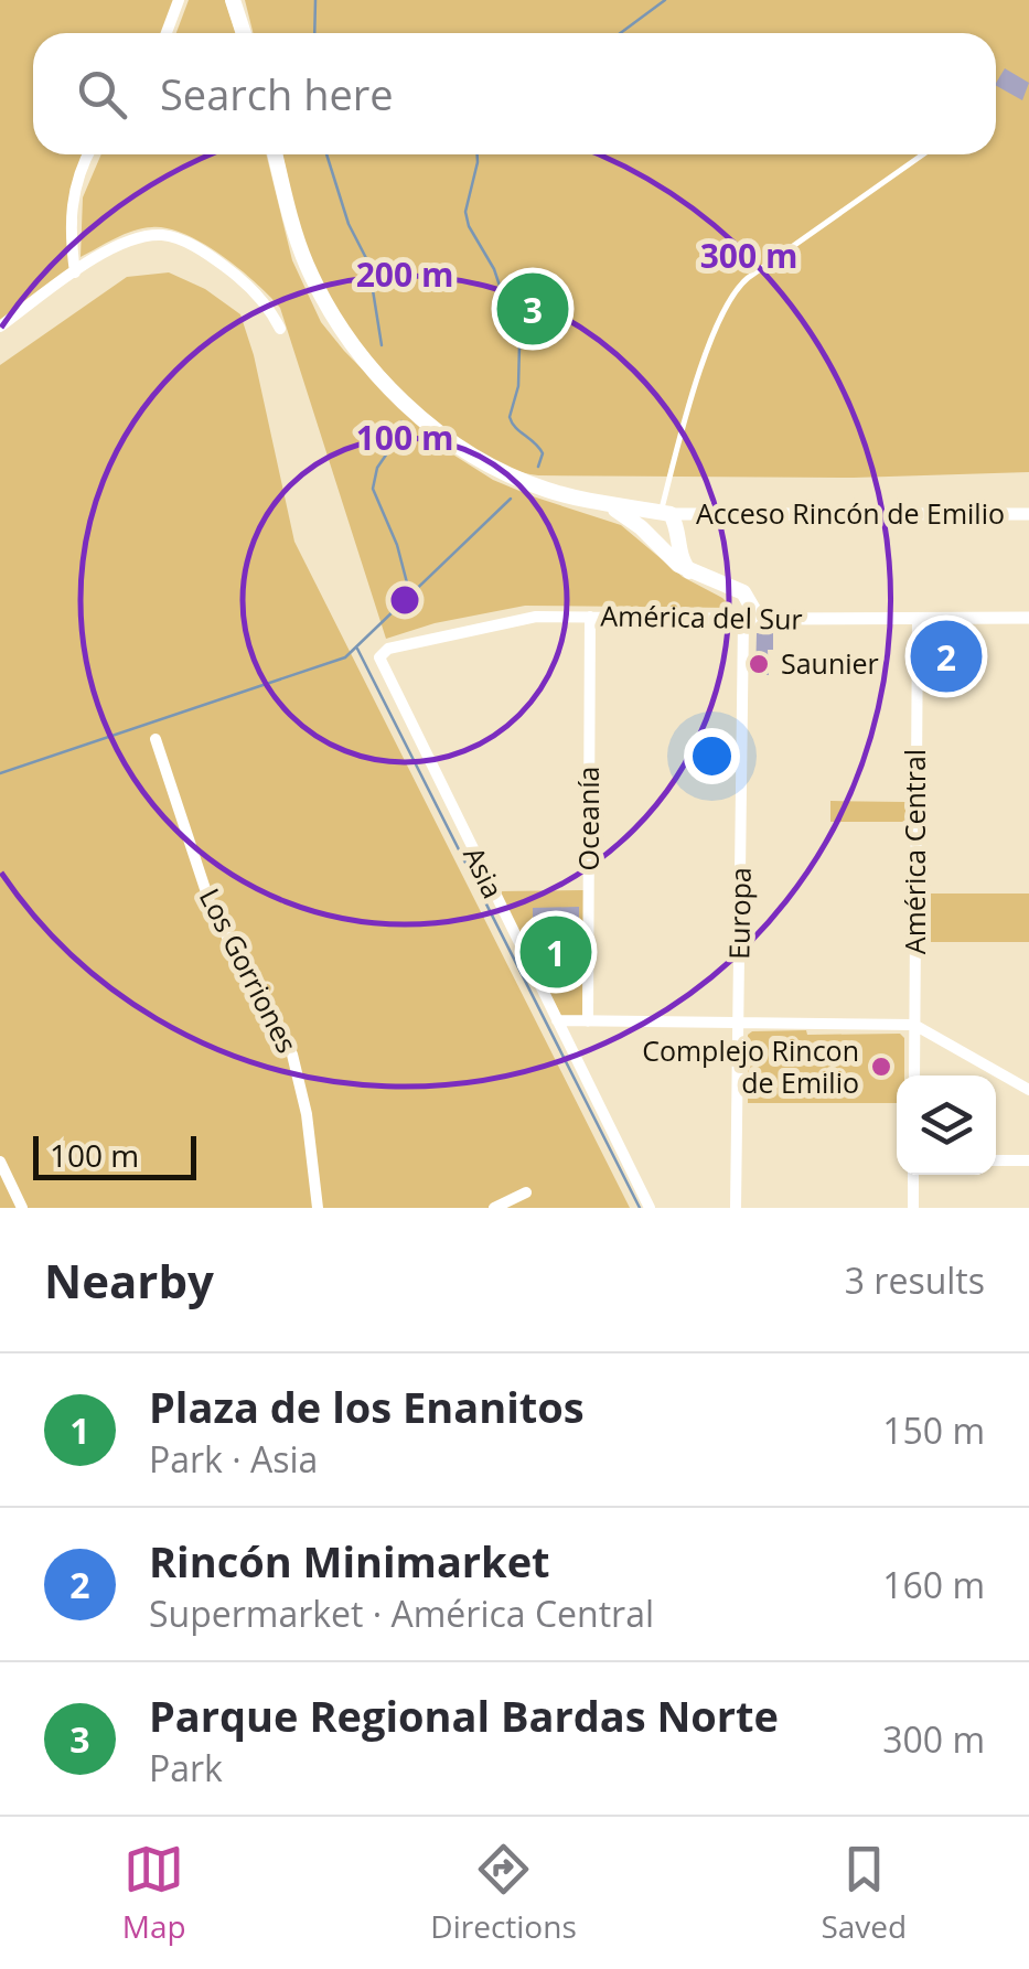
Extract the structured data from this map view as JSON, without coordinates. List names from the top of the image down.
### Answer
{
  "streets": {
    "main road": ["Acceso Rincón de Emilio"],
    "street": [
      "América del Sur",
      "Oceanía",
      "América Central",
      "Asia",
      "Europa",
      "Los Gorriones"
    ]
  },
  "crossings": [
    ["Acceso Rincón de Emilio", "América del Sur"],
    ["Acceso Rincón de Emilio", "Europa"],
    ["América del Sur", "Oceanía"],
    ["América del Sur", "América Central"],
    ["América del Sur", "Asia"],
    ["América del Sur", "Europa"]
  ],
  "places": ["Saunier", "Complejo Rincon de Emilio"],
  "scale_bar": "100 m",
  "page": {
    "search": "Search here",
    "pins": ["3", "2", "1"],
    "scale": "100 m",
    "heading": ["Nearby", "3 results"],
    "list": [
      {
        "mark": "1",
        "name": "Plaza de los Enanitos",
        "note": "Park · Asia",
        "value": "150 m"
      },
      {
        "mark": "2",
        "name": "Rincón Minimarket",
        "note": "Supermarket · América Central",
        "value": "160 m"
      },
      {
        "mark": "3",
        "name": "Parque Regional Bardas Norte",
        "note": "Park",
        "value": "300 m"
      }
    ],
    "nav": ["Map", "Directions", "Saved"]
  },
  "rings": ["300 m", "200 m", "100 m"]
}
